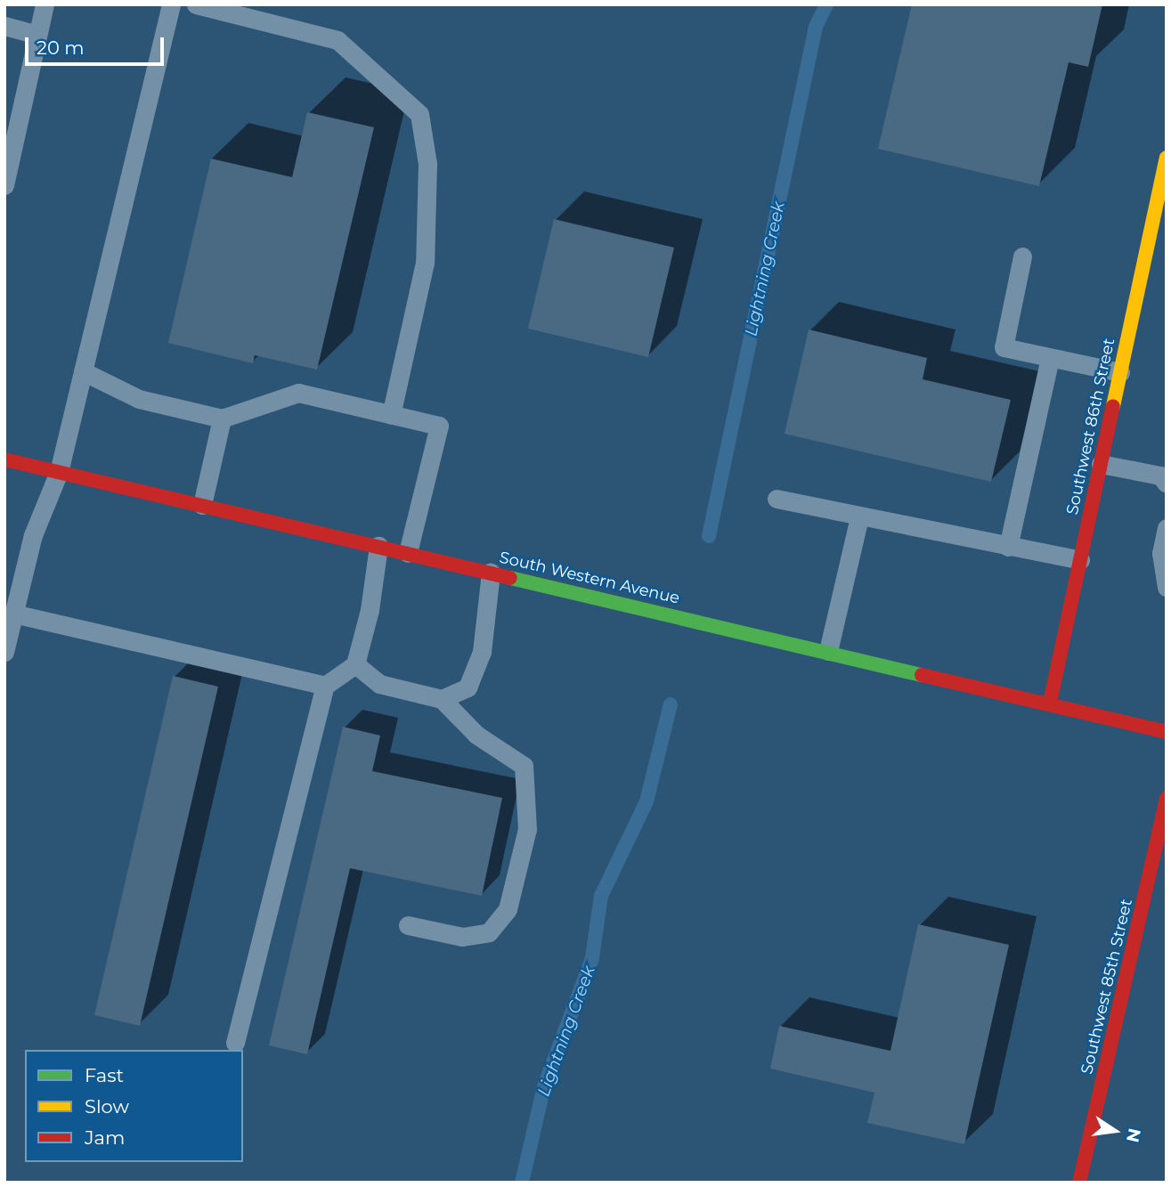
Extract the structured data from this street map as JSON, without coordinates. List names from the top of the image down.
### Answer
{
  "streets": {
    "main road": ["Southwest 86th Street", "South Western Avenue", "Southwest 85th Street"]
  },
  "crossings": [
    ["Southwest 86th Street", "South Western Avenue"]
  ],
  "water": ["Lightning Creek"],
  "legend": ["Fast", "Slow", "Jam"],
  "scale_bar": "20 m",
  "north": "right"
}
